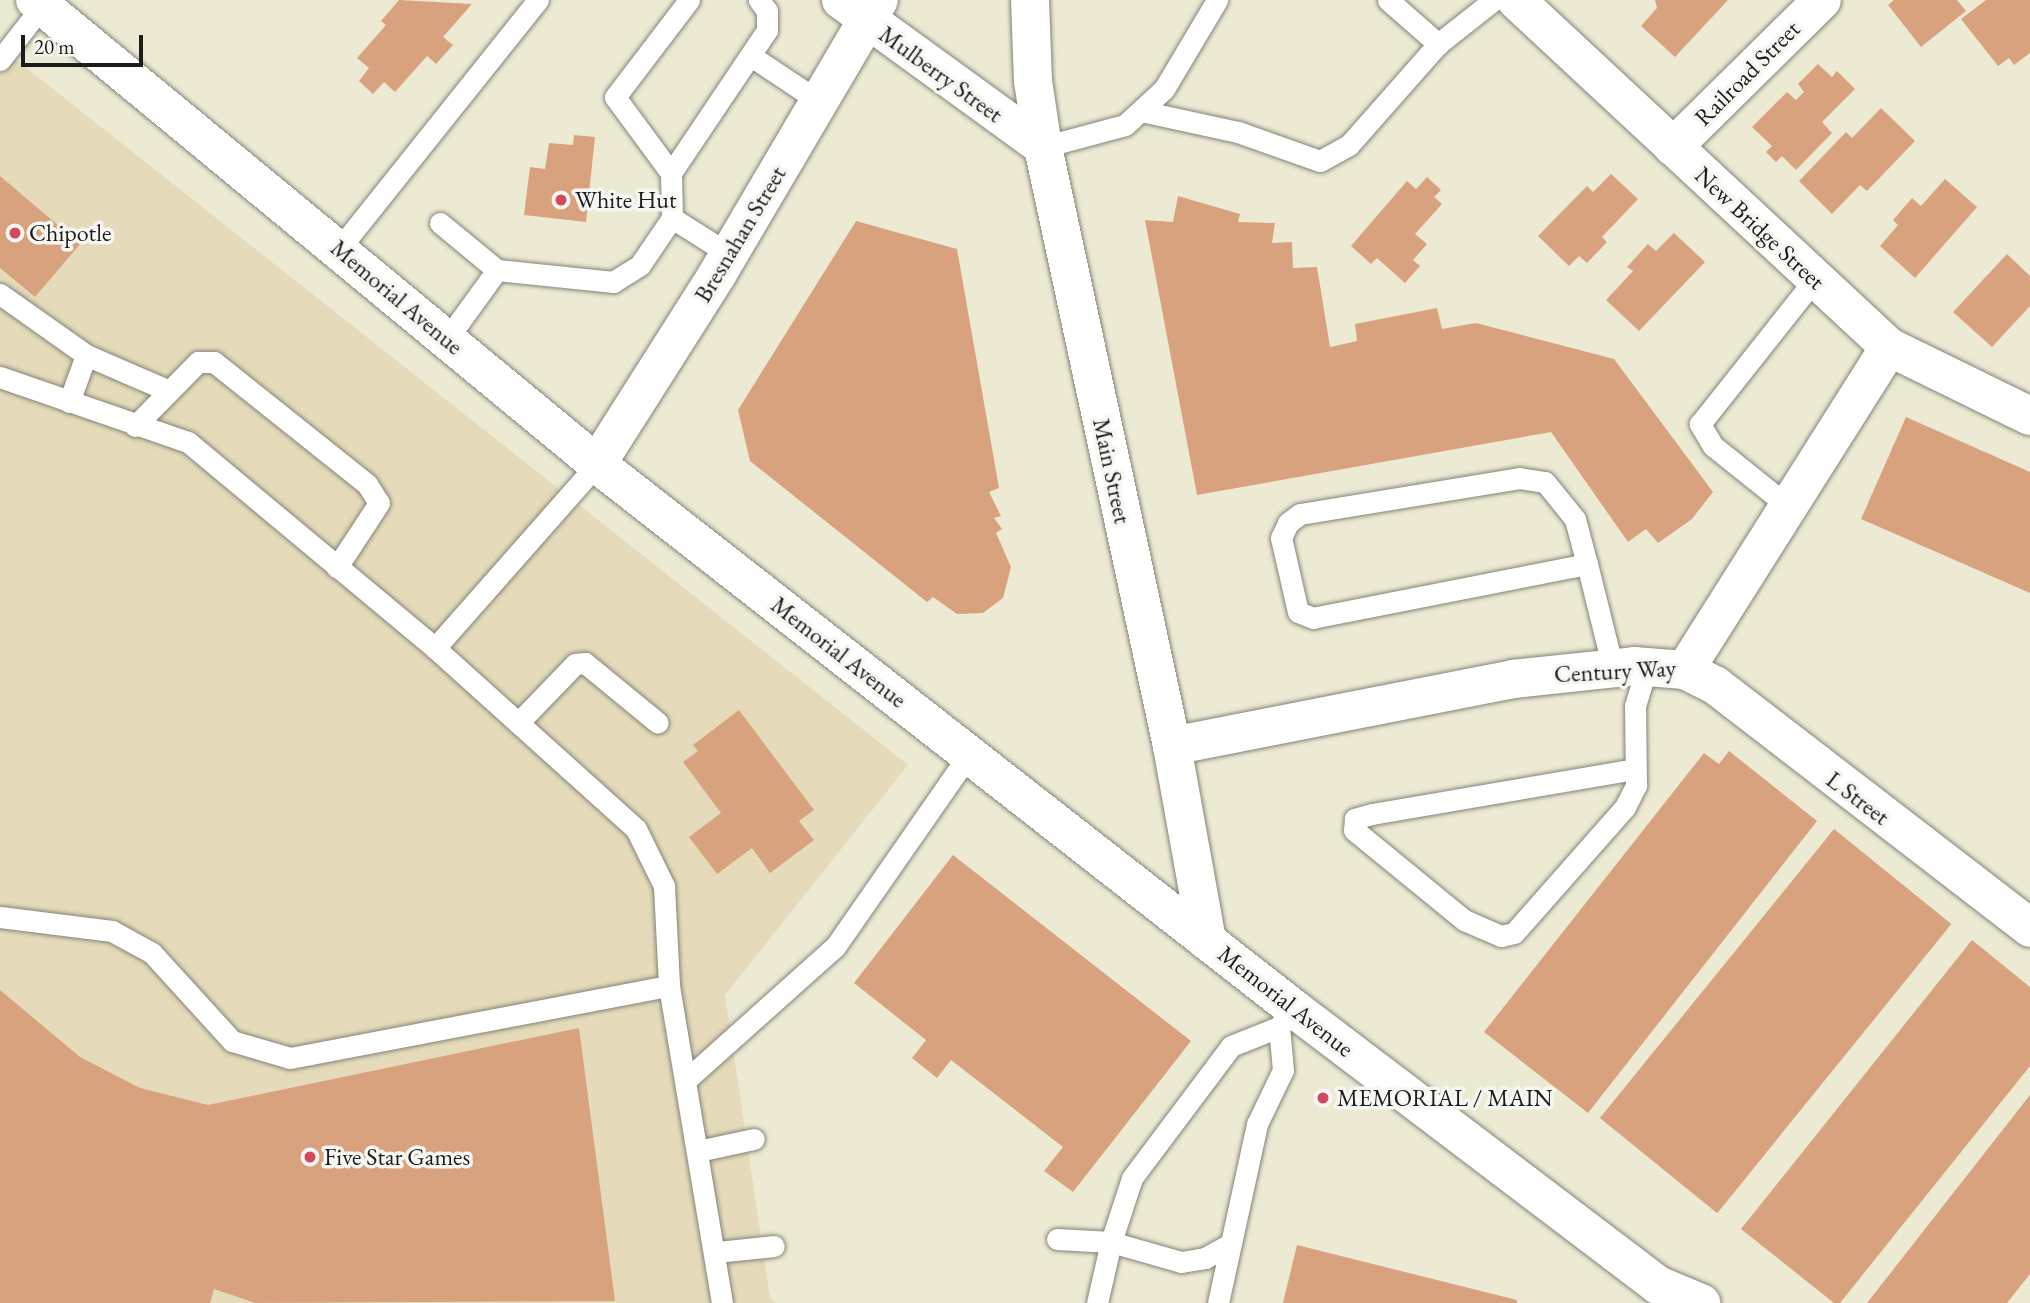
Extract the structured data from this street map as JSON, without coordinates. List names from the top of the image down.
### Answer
{
  "streets": {
    "street": [
      "Railroad Street",
      "Mulberry Street",
      "New Bridge Street",
      "Bresnahan Street",
      "Memorial Avenue",
      "Main Street",
      "Century Way",
      "L Street"
    ]
  },
  "crossings": [
    ["Railroad Street", "New Bridge Street"],
    ["Mulberry Street", "Bresnahan Street"],
    ["Mulberry Street", "Main Street"],
    ["New Bridge Street", "Century Way"],
    ["Bresnahan Street", "Memorial Avenue"],
    ["Memorial Avenue", "Main Street"],
    ["Main Street", "Century Way"],
    ["Century Way", "L Street"]
  ],
  "places": [
    "White Hut",
    "Chipotle",
    "MEMORIAL / MAIN",
    "Five Star Games"
  ],
  "scale_bar": "20 m"
}
